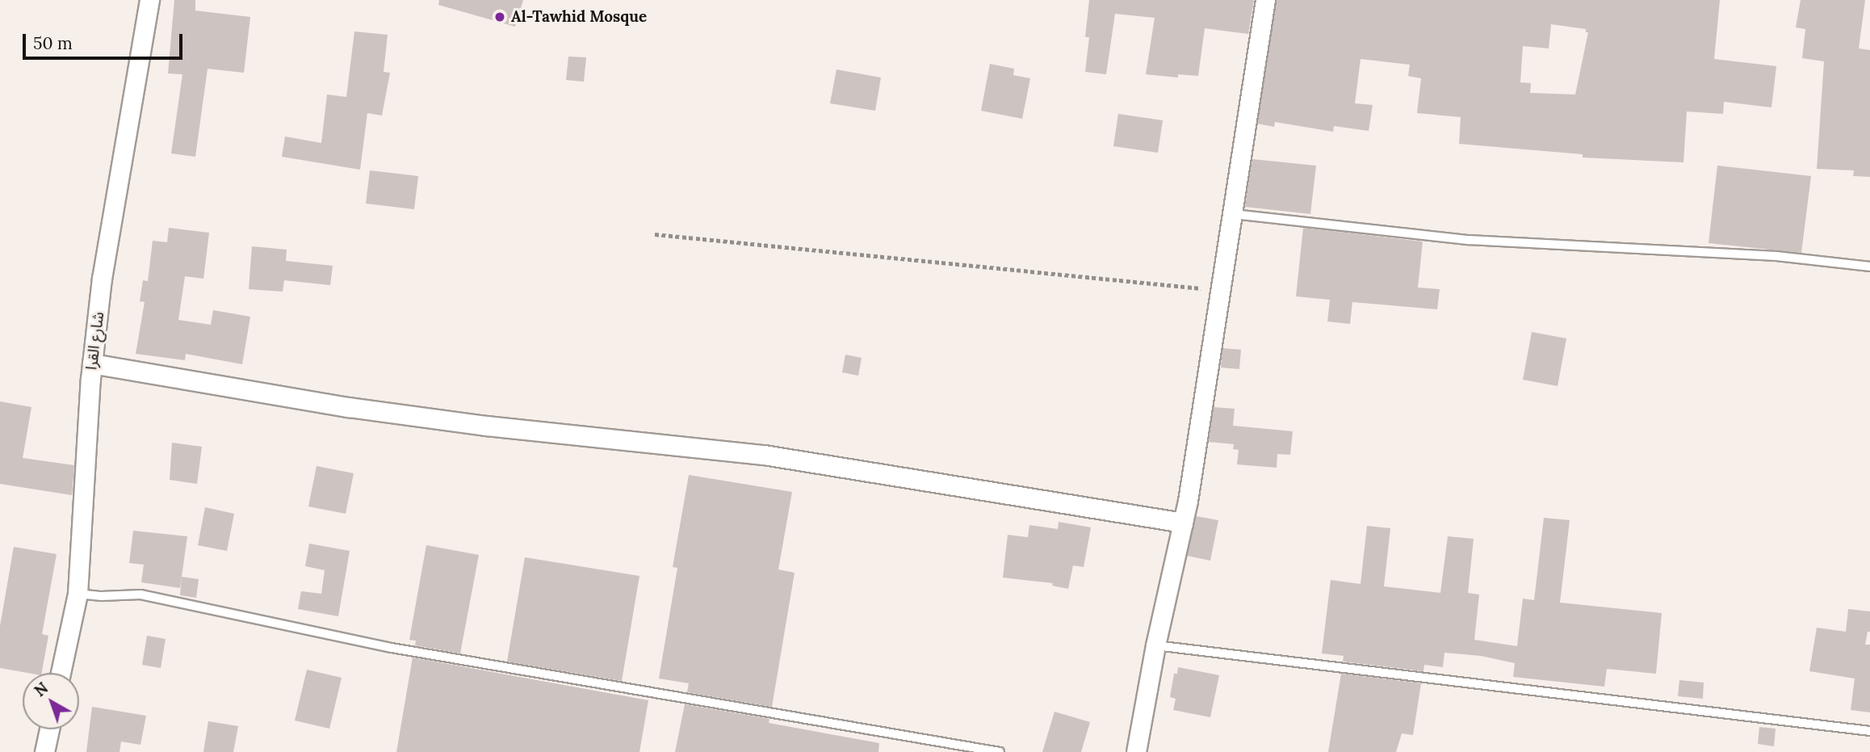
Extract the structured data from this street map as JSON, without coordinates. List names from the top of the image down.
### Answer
{
  "streets": {
    "street": ["شارع القرا"]
  },
  "places": ["Al-Tawhid Mosque"],
  "scale_bar": "50 m",
  "north": "top left"
}
